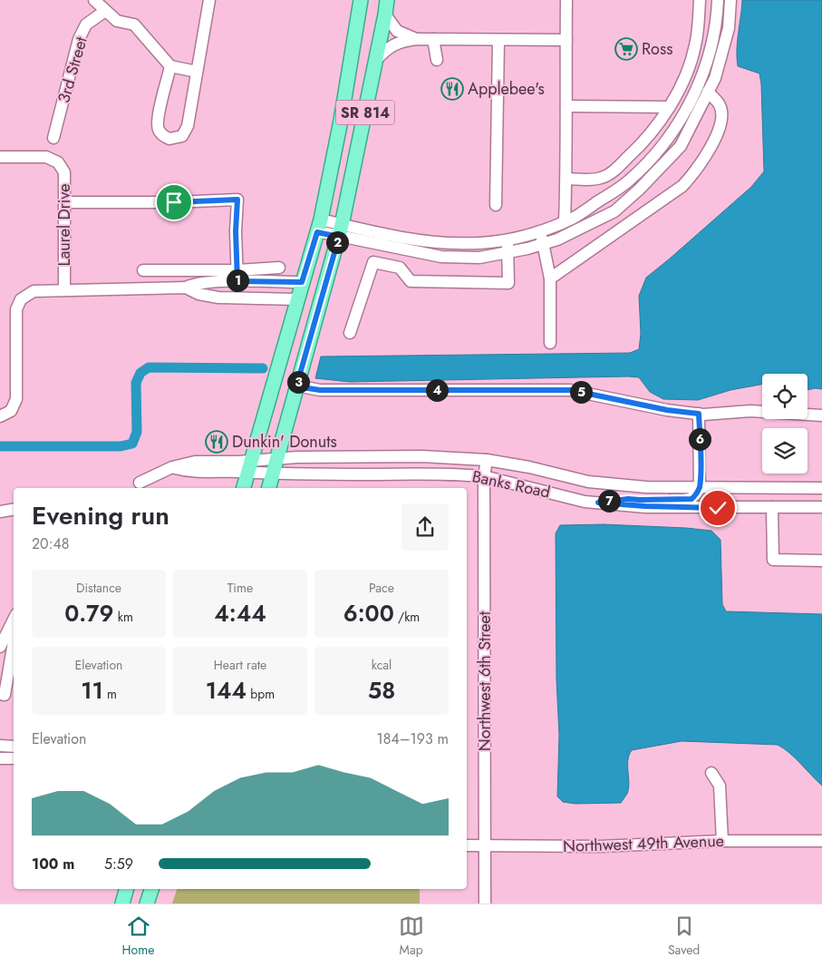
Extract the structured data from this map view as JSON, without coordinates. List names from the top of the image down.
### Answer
{
  "streets": {
    "main road": ["SR 814"],
    "street": [
      "3rd Street",
      "Laurel Drive",
      "Banks Road",
      "Northwest 6th Street",
      "Northwest 49th Avenue"
    ]
  },
  "crossings": [
    ["SR 814", "Laurel Drive"],
    ["SR 814", "Banks Road"],
    ["Banks Road", "Northwest 6th Street"],
    ["Northwest 6th Street", "Northwest 49th Avenue"]
  ],
  "places": {
    "supermarket": ["Ross"],
    "restaurant": ["Applebee's", "Dunkin' Donuts"]
  },
  "page": {
    "pins": [
      "2",
      "1",
      "3",
      "4",
      "5",
      "6",
      "7"
    ],
    "heading": ["Evening run", "20:48"],
    "stats": [
      ["Distance", "0.79 km"],
      ["Time", "4:44"],
      ["Pace", "6:00 /km"],
      ["Elevation", "11 m"],
      ["Heart rate", "144 bpm"],
      ["kcal", "58"]
    ],
    "chart": ["Elevation", "184–193 m"],
    "list": [
      {
        "name": "100 m",
        "note": "5:59"
      }
    ],
    "tabs": ["Home", "Map", "Saved"]
  }
}
